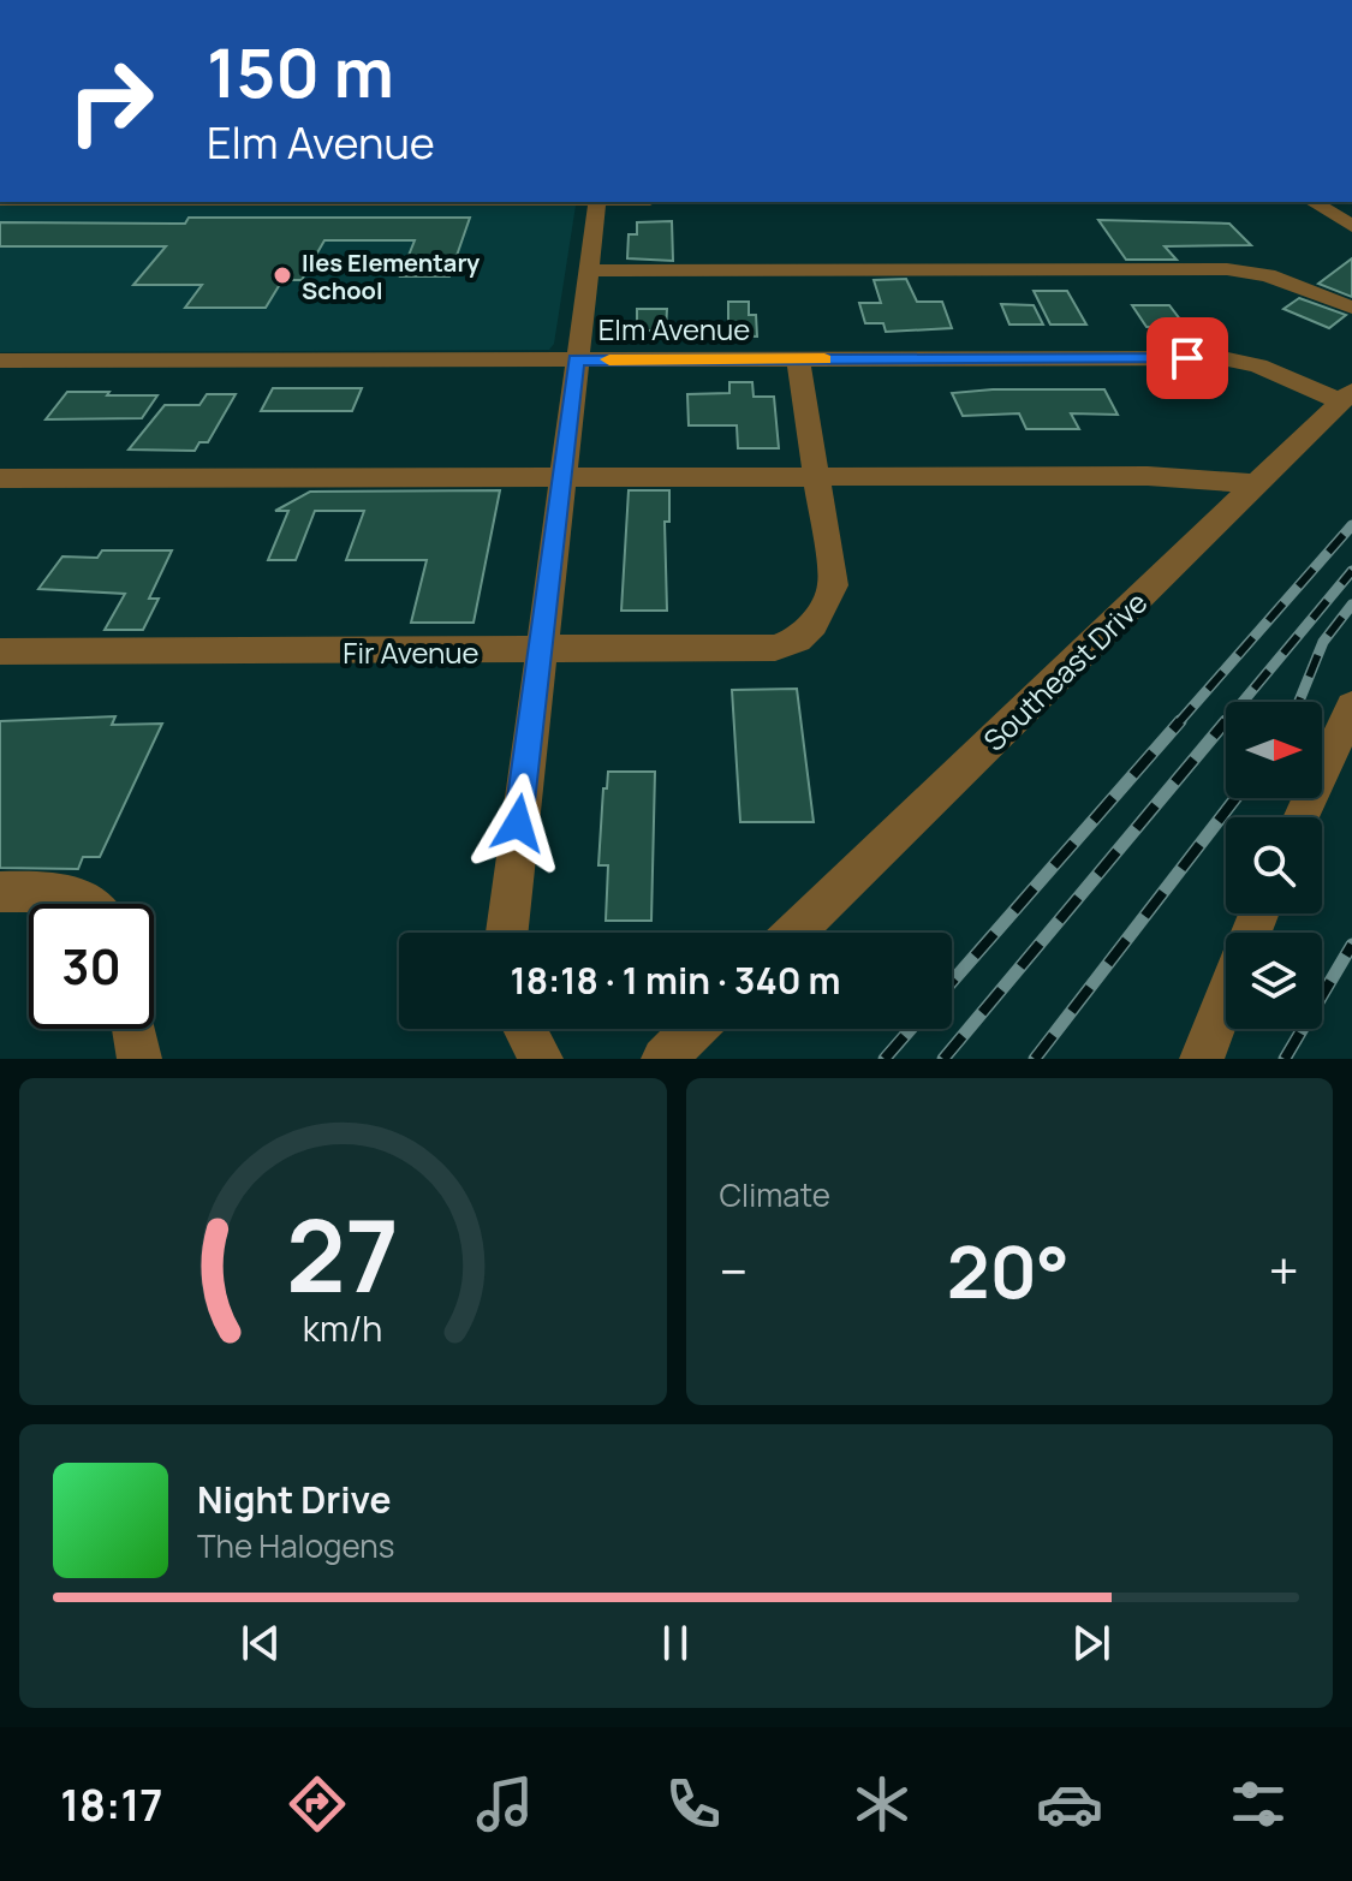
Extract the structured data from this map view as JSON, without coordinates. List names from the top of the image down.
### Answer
{
  "streets": {
    "street": ["Elm Avenue", "Fir Avenue", "Southeast Drive"]
  },
  "crossings": [
    ["Elm Avenue", "Southeast Drive"]
  ],
  "places": ["Iles Elementary School"],
  "north": "right",
  "page": {
    "turn": ["150 m", "Elm Avenue"],
    "limit": "30",
    "trip": "18:18 · 1 min · 340 m",
    "tile": "Climate",
    "heat": ["−", "20°", "+"],
    "song": ["Night Drive", "The Halogens"],
    "tabs": "18:17",
    "gauge": ["27", "km/h"]
  }
}
